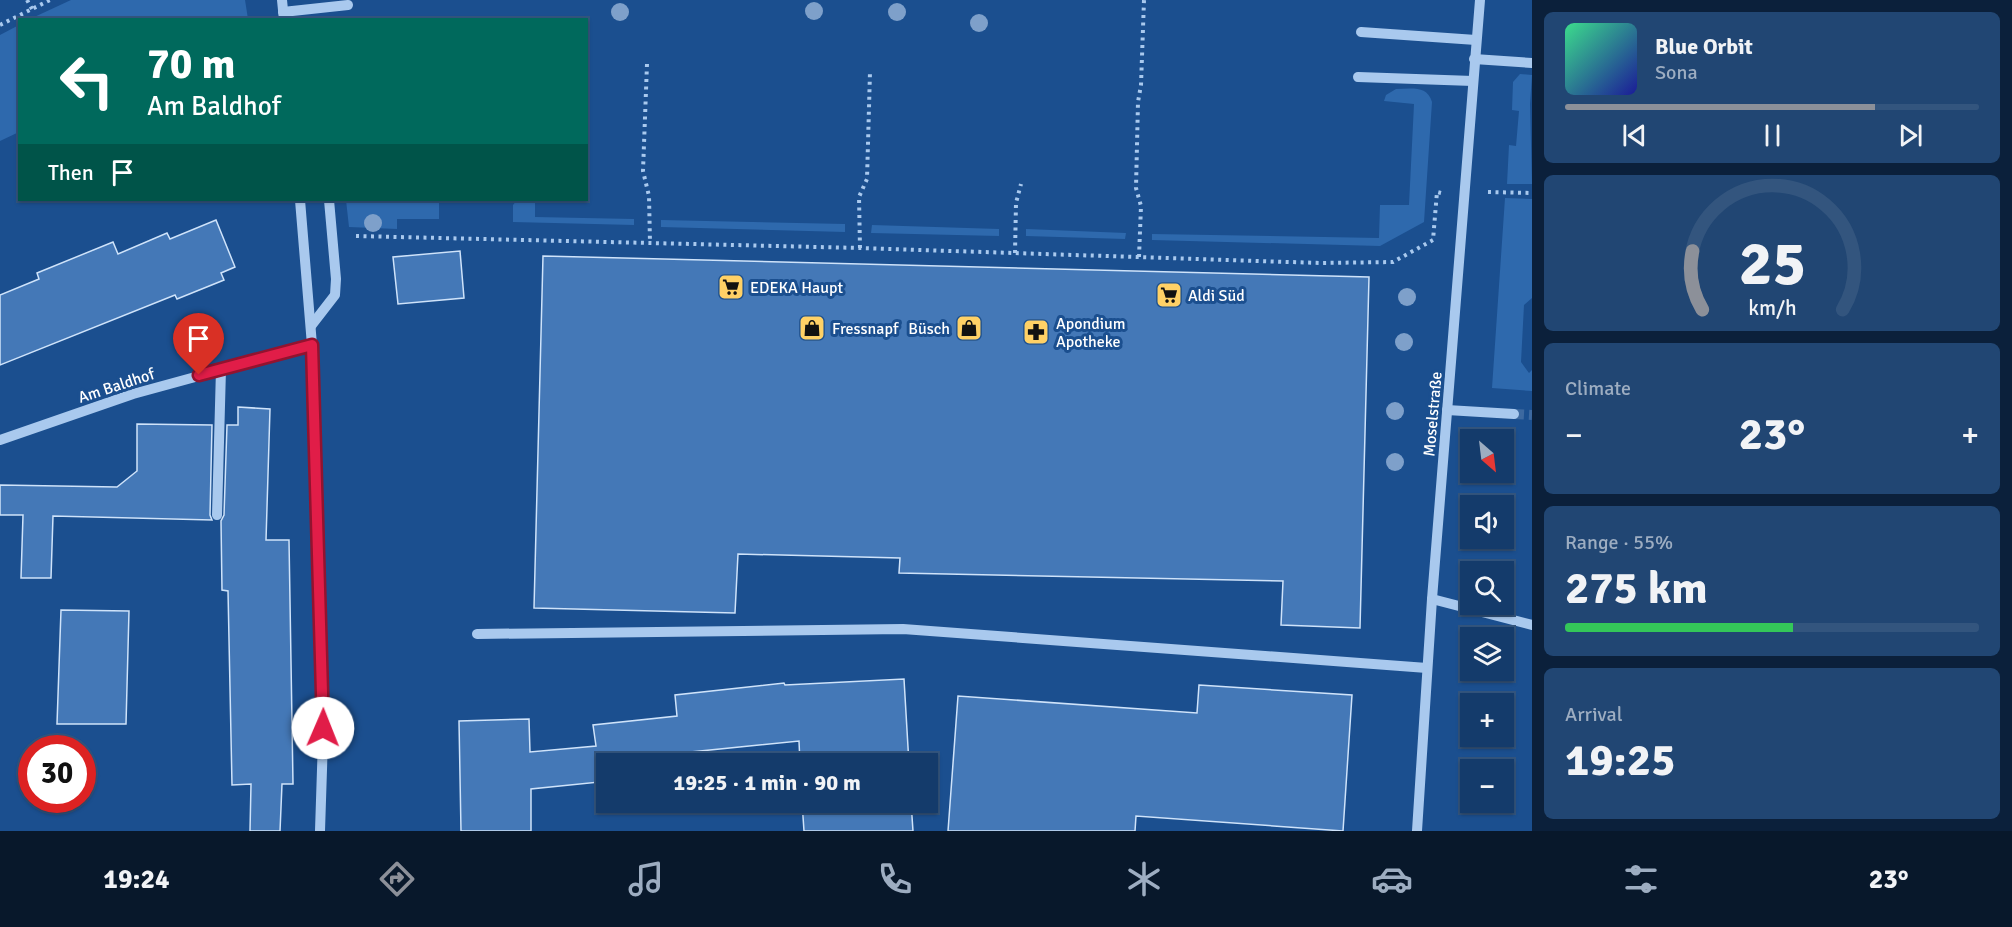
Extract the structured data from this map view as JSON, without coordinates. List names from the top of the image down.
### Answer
{
  "streets": {
    "street": ["Am Baldhof", "Moselstraße"]
  },
  "places": {
    "supermarket": ["EDEKA Haupt", "Aldi Süd"],
    "shop": ["Fressnapf", "Büsch"],
    "pharmacy": ["Apondium Apotheke"]
  },
  "north": "bottom right",
  "page": {
    "turn": ["70 m", "Am Baldhof"],
    "song": ["Blue Orbit", "Sona"],
    "then": "Then",
    "tile": [
      "Climate",
      ["Range · 55%", "275 km"],
      ["Arrival", "19:25"]
    ],
    "heat": ["−", "23°", "+"],
    "map_buttons": ["+", "−"],
    "limit": "30",
    "trip": "19:25 · 1 min · 90 m",
    "tabs": ["19:24", "23°"],
    "gauge": ["25", "km/h"]
  }
}
